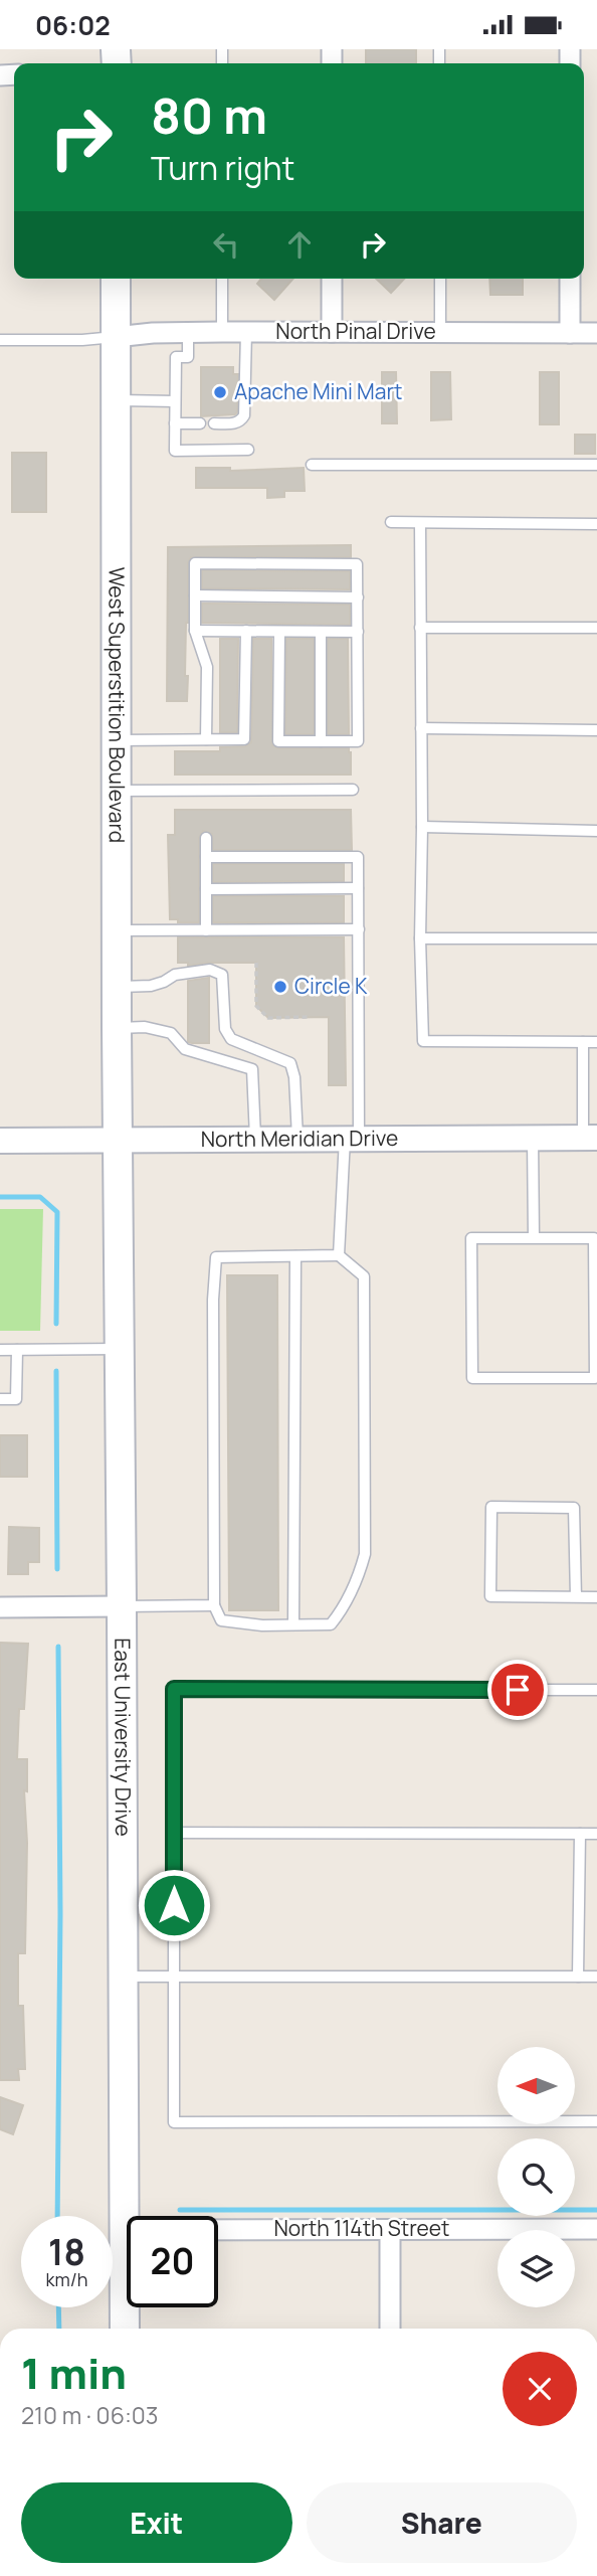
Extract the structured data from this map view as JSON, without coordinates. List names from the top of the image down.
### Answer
{
  "streets": {
    "main road": ["West Superstition Boulevard", "East University Drive"],
    "street": ["North Pinal Drive", "North Meridian Drive", "North 114th Street"]
  },
  "crossings": [
    ["North Pinal Drive", "West Superstition Boulevard"],
    ["West Superstition Boulevard", "North Meridian Drive"],
    ["West Superstition Boulevard", "East University Drive"],
    ["North Meridian Drive", "East University Drive"],
    ["East University Drive", "North 114th Street"]
  ],
  "places": ["Apache Mini Mart", "Circle K"],
  "north": "left",
  "page": {
    "status": "06:02",
    "turn": ["80 m", "Turn right"],
    "speed": "18 km/h",
    "limit": "20",
    "heading": ["1 min", "210 m · 06:03"],
    "buttons": ["Exit", "Share"]
  }
}
